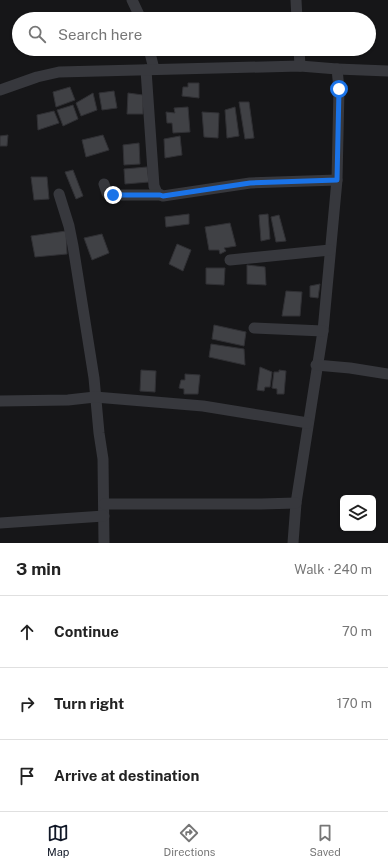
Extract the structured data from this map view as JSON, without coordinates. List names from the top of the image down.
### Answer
{
  "page": {
    "search": "Search here",
    "heading": ["3 min", "Walk · 240 m"],
    "list": [
      ["Continue", "70 m"],
      ["Turn right", "170 m"],
      "Arrive at destination"
    ],
    "nav": ["Map", "Directions", "Saved"]
  }
}
